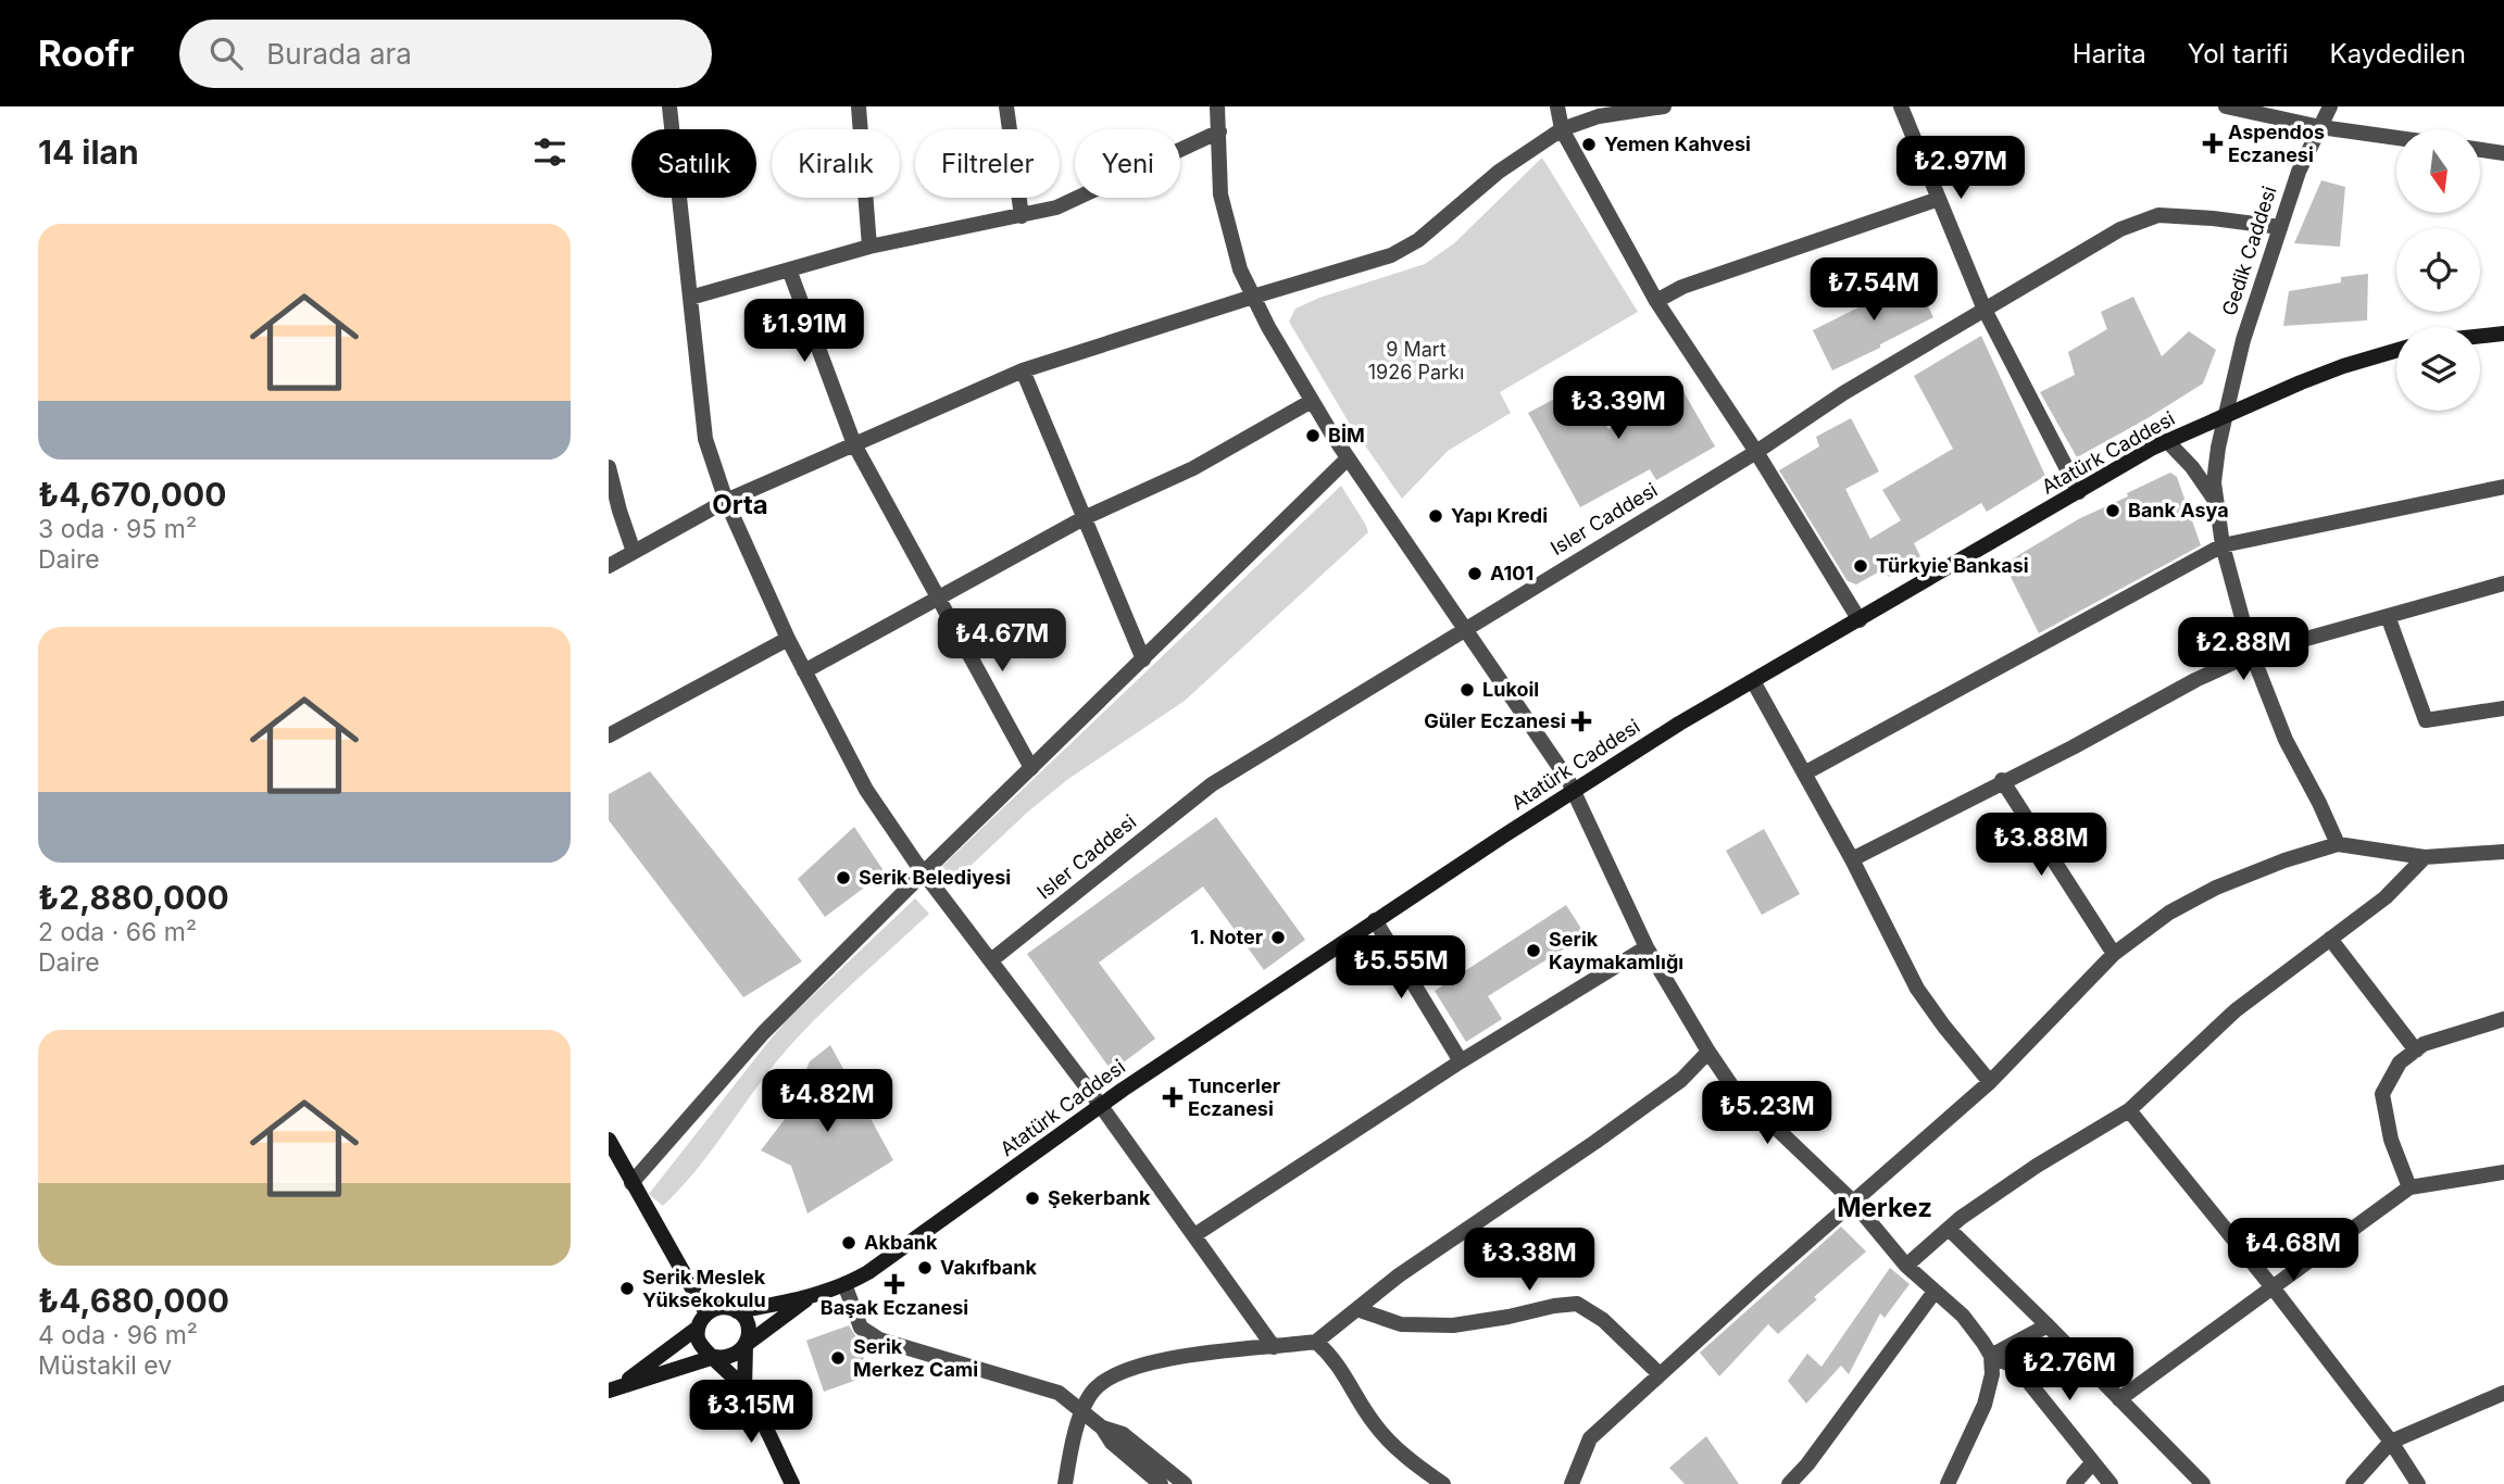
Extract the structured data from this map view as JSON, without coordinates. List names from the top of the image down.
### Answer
{
  "streets": {
    "main road": ["Atatürk Caddesi"],
    "street": ["Gedik Caddesi", "Isler Caddesi"]
  },
  "crossings": [
    ["Gedik Caddesi", "Atatürk Caddesi"],
    ["Gedik Caddesi", "Isler Caddesi"]
  ],
  "districts": ["Orta", "Merkez"],
  "parks": ["9 Mart 1926 Parkı"],
  "places": {
    "health": [
      "Aspendos Eczanesi",
      "Güler Eczanesi",
      "Tuncerler Eczanesi",
      "Başak Eczanesi"
    ],
    "other": [
      "Yemen Kahvesi",
      "BİM",
      "Bank Asya",
      "Yapı Kredi",
      "Türkyie Bankasi",
      "A101",
      "Lukoil",
      "Serik Belediyesi",
      "1. Noter",
      "Serik Kaymakamlığı",
      "Şekerbank",
      "Akbank",
      "Vakıfbank",
      "Serik Meslek Yüksekokulu",
      "Serik Merkez Cami"
    ]
  },
  "north": "bottom",
  "page": {
    "header": "Roofr",
    "search": "Burada ara",
    "nav": ["Harita", "Yol tarifi", "Kaydedilen"],
    "heading": "14 ilan",
    "chip": [
      "Satılık",
      "Kiralık",
      "Filtreler",
      "Yeni"
    ],
    "price": [
      "₺2.97M",
      "₺7.54M",
      "₺1.91M",
      "₺3.39M",
      "₺4.67M",
      "₺2.88M",
      "₺3.88M",
      "₺5.55M",
      "₺4.82M",
      "₺5.23M",
      "₺4.68M",
      "₺3.38M",
      "₺2.76M",
      "₺3.15M"
    ],
    "list": [
      {
        "name": "₺4,670,000",
        "note": "3 oda · 95 m² · Daire"
      },
      {
        "name": "₺2,880,000",
        "note": "2 oda · 66 m² · Daire"
      },
      {
        "name": "₺4,680,000",
        "note": "4 oda · 96 m² · Müstakil ev"
      }
    ]
  }
}
